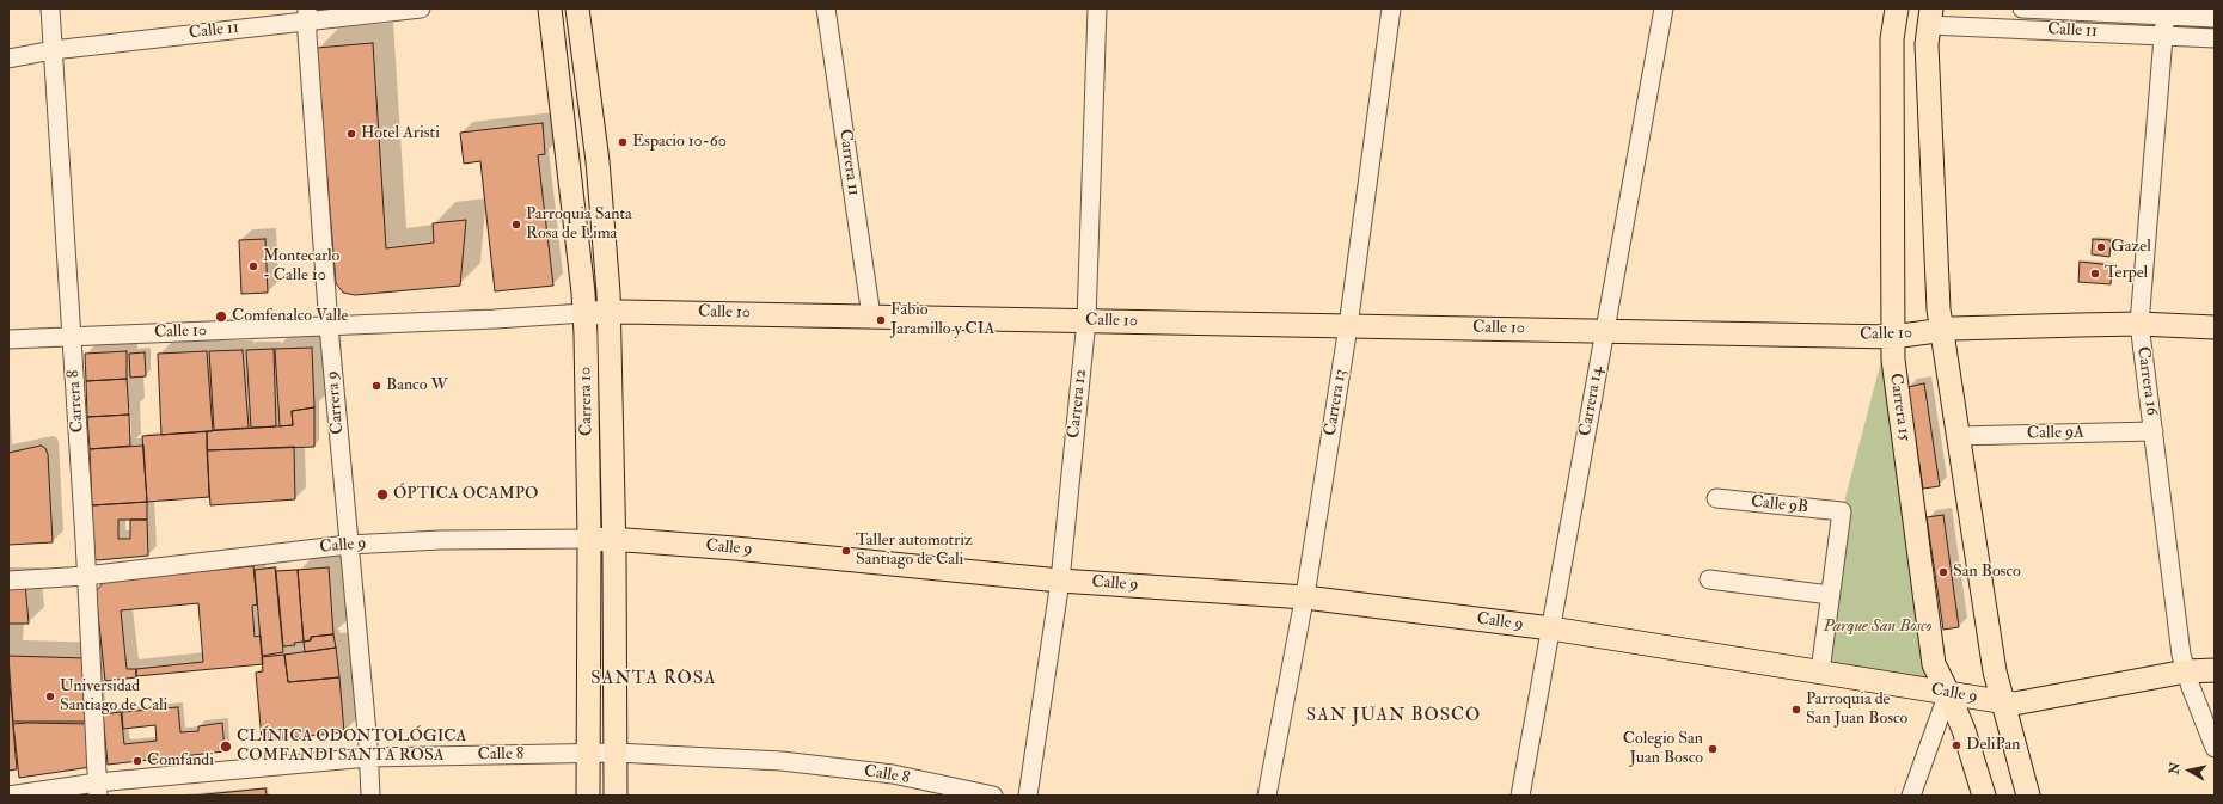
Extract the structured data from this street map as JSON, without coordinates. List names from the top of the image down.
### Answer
{
  "streets": {
    "main road": [
      "Calle 10",
      "Carrera 10",
      "Carrera 15",
      "Calle 9"
    ],
    "street": [
      "Calle 11",
      "Carrera 11",
      "Carrera 16",
      "Carrera 8",
      "Carrera 14",
      "Carrera 9",
      "Carrera 13",
      "Carrera 12",
      "Calle 9A",
      "Calle 9B",
      "Calle 8"
    ]
  },
  "crossings": [
    ["Calle 11", "Carrera 16"],
    ["Calle 11", "Carrera 8"],
    ["Calle 11", "Carrera 9"],
    ["Carrera 11", "Calle 10"],
    ["Calle 10", "Carrera 16"],
    ["Calle 10", "Carrera 8"],
    ["Calle 10", "Carrera 10"],
    ["Calle 10", "Carrera 14"],
    ["Calle 10", "Carrera 9"],
    ["Calle 10", "Carrera 13"],
    ["Calle 10", "Carrera 12"],
    ["Calle 10", "Carrera 15"],
    ["Carrera 16", "Calle 9A"],
    ["Carrera 16", "Calle 9"],
    ["Carrera 8", "Calle 9"],
    ["Carrera 8", "Calle 8"],
    ["Carrera 10", "Calle 9"],
    ["Carrera 10", "Calle 8"],
    ["Carrera 14", "Calle 9"],
    ["Carrera 9", "Calle 9"],
    ["Carrera 9", "Calle 8"],
    ["Carrera 13", "Calle 9"],
    ["Carrera 12", "Calle 9"],
    ["Carrera 15", "Calle 9"]
  ],
  "districts": ["SANTA ROSA", "SAN JUAN BOSCO"],
  "parks": ["Parque San Bosco"],
  "places": [
    "Hotel Aristi",
    "Espacio 10-60",
    "Parroquia Santa Rosa de Lima",
    "Gazel",
    "Montecarlo - Calle 10",
    "Terpel",
    "Comfenalco Valle",
    "Fabio Jaramillo y CIA",
    "Banco W",
    "ÓPTICA OCAMPO",
    "Taller automotriz Santiago de Cali",
    "San Bosco",
    "Universidad Santiago de Cali",
    "Parroquia de San Juan Bosco",
    "DeliPan",
    "CLÍNICA ODONTOLÓGICA COMFANDI SANTA ROSA",
    "Colegio San Juan Bosco",
    "Comfandi"
  ],
  "north": "left"
}
